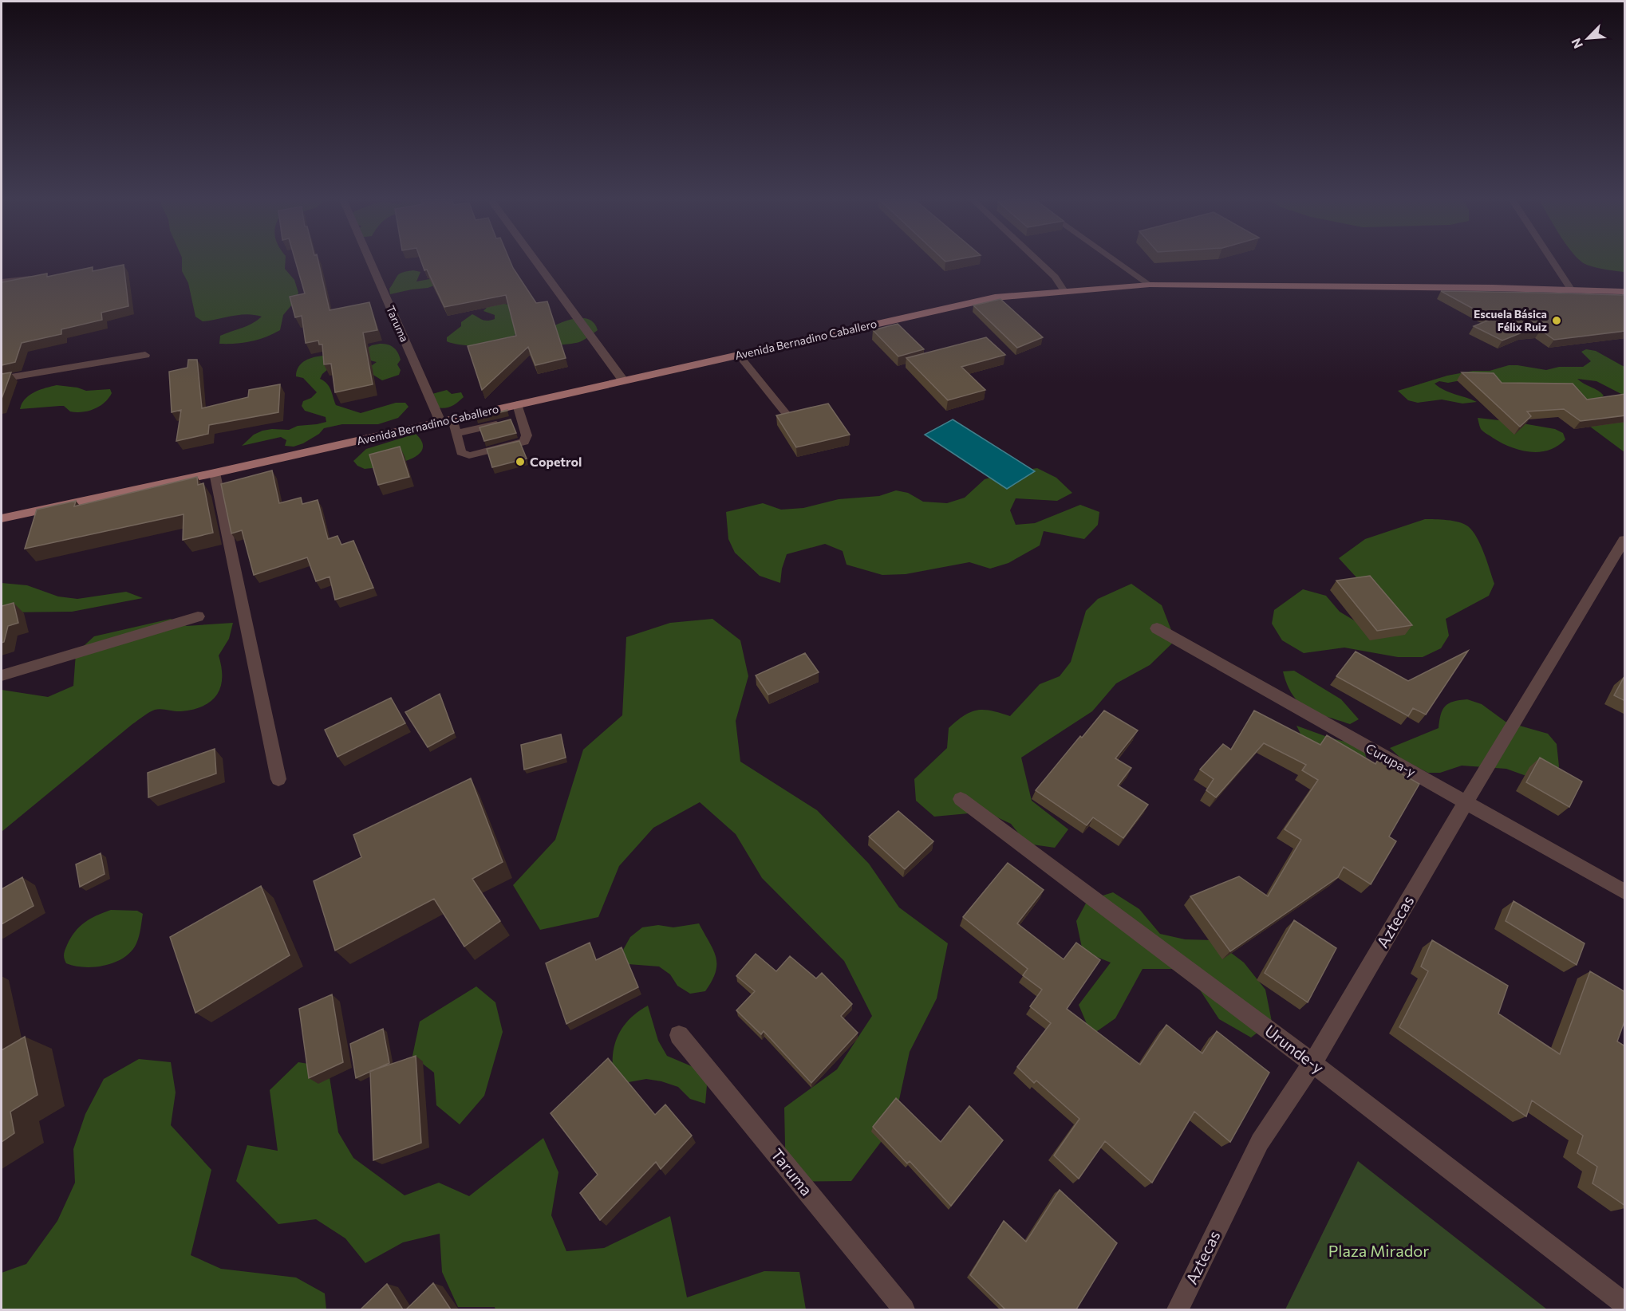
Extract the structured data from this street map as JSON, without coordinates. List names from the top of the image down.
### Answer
{
  "streets": {
    "main road": ["Avenida Bernadino Caballero"],
    "street": [
      "Taruma",
      "Curupa-y",
      "Aztecas",
      "Urunde-y"
    ]
  },
  "crossings": [
    ["Taruma", "Avenida Bernadino Caballero"],
    ["Curupa-y", "Aztecas"],
    ["Aztecas", "Urunde-y"]
  ],
  "parks": ["Plaza Mirador"],
  "places": ["Escuela Básica Félix Ruiz", "Copetrol"],
  "north": "bottom left"
}
